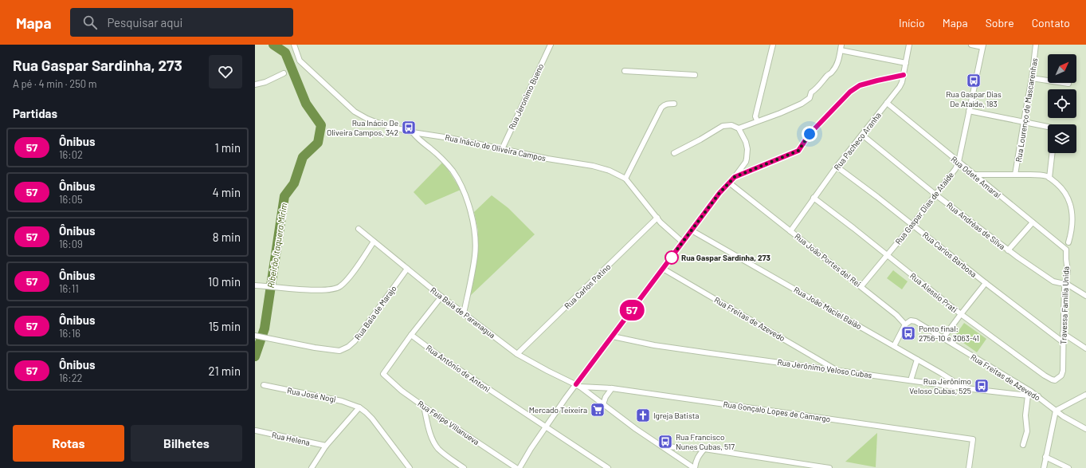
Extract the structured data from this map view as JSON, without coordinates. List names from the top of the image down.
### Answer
{
  "streets": {
    "street": [
      "Rua Jeronimo Bueno",
      "Rua Lourenço de Mascarenhas",
      "Rua Pacheco Aranha",
      "Rua Inácio de Oliveira Campos",
      "Rua Odete Amaral",
      "Rua Gaspar Dias de Ataíde",
      "Rua Andréas de Silva",
      "Rua Carlos Barbosa",
      "Rua João Portes del Rei",
      "Rua Carlos Patino",
      "Rua Alessio Prati",
      "Travessa Família Unida",
      "Rua João Maciel Baião",
      "Rua Baia de Marajo",
      "Rua Baia de Paranagua",
      "Rua Freitas de Azevedo",
      "Rua Antônio de Antoni",
      "Rua Jerônimo Veloso Cubas",
      "Rua José Nogi",
      "Rua Gonçalo Lopes de Camargo",
      "Rua Felipe Villanueva",
      "Rua Helena"
    ]
  },
  "crossings": [
    ["Rua Jeronimo Bueno", "Rua Inácio de Oliveira Campos"],
    ["Rua Pacheco Aranha", "Rua Odete Amaral"],
    ["Rua Pacheco Aranha", "Rua Andréas de Silva"],
    ["Rua Pacheco Aranha", "Rua Carlos Barbosa"],
    ["Rua Pacheco Aranha", "Rua João Portes del Rei"],
    ["Rua Pacheco Aranha", "Rua Alessio Prati"],
    ["Rua Inácio de Oliveira Campos", "Rua Carlos Patino"],
    ["Rua Odete Amaral", "Rua Gaspar Dias de Ataíde"],
    ["Rua Odete Amaral", "Travessa Família Unida"],
    ["Rua Gaspar Dias de Ataíde", "Rua Andréas de Silva"],
    ["Rua Gaspar Dias de Ataíde", "Rua Carlos Barbosa"],
    ["Rua Gaspar Dias de Ataíde", "Rua João Portes del Rei"],
    ["Rua Gaspar Dias de Ataíde", "Rua Alessio Prati"],
    ["Rua Andréas de Silva", "Travessa Família Unida"],
    ["Rua Carlos Barbosa", "Travessa Família Unida"],
    ["Rua João Portes del Rei", "Rua Freitas de Azevedo"],
    ["Rua Carlos Patino", "Rua Baia de Paranagua"],
    ["Rua Alessio Prati", "Travessa Família Unida"],
    ["Rua João Maciel Baião", "Rua Jerônimo Veloso Cubas"],
    ["Rua Baia de Marajo", "Rua Baia de Paranagua"],
    ["Rua Baia de Paranagua", "Rua Gonçalo Lopes de Camargo"],
    ["Rua Freitas de Azevedo", "Rua Jerônimo Veloso Cubas"],
    ["Rua Antônio de Antoni", "Rua Felipe Villanueva"]
  ],
  "water": ["Ribeirão Itaquera Mirim"],
  "places": {
    "bus stop": [
      "Rua Gaspar Dias De Ataíde, 183",
      "Rua Inácio De Oliveira Campos, 342",
      "Ponto final: 2756-10 e 3063-41",
      "Rua Jerônimo Veloso Cubas, 525",
      "Rua Francisco Nunes Cubas, 517"
    ],
    "other": ["Rua Gaspar Sardinha, 273"],
    "supermarket": ["Mercado Teixeira"],
    "church": ["Igreja Batista"]
  },
  "lines": ["bus line 57"],
  "north": "top right",
  "page": {
    "header": "Mapa",
    "search": "Pesquisar aqui",
    "nav": [
      "Início",
      "Mapa",
      "Sobre",
      "Contato"
    ],
    "heading": [
      ["Rua Gaspar Sardinha, 273", "A pé · 4 min · 250 m"],
      "Partidas"
    ],
    "on_map": "57",
    "list": [
      {
        "mark": "57",
        "name": "Ônibus",
        "note": "16:02",
        "value": "1 min"
      },
      {
        "mark": "57",
        "name": "Ônibus",
        "note": "16:05",
        "value": "4 min"
      },
      {
        "mark": "57",
        "name": "Ônibus",
        "note": "16:09",
        "value": "8 min"
      },
      {
        "mark": "57",
        "name": "Ônibus",
        "note": "16:11",
        "value": "10 min"
      },
      {
        "mark": "57",
        "name": "Ônibus",
        "note": "16:16",
        "value": "15 min"
      },
      {
        "mark": "57",
        "name": "Ônibus",
        "note": "16:22",
        "value": "21 min"
      }
    ],
    "buttons": ["Rotas", "Bilhetes"]
  }
}
